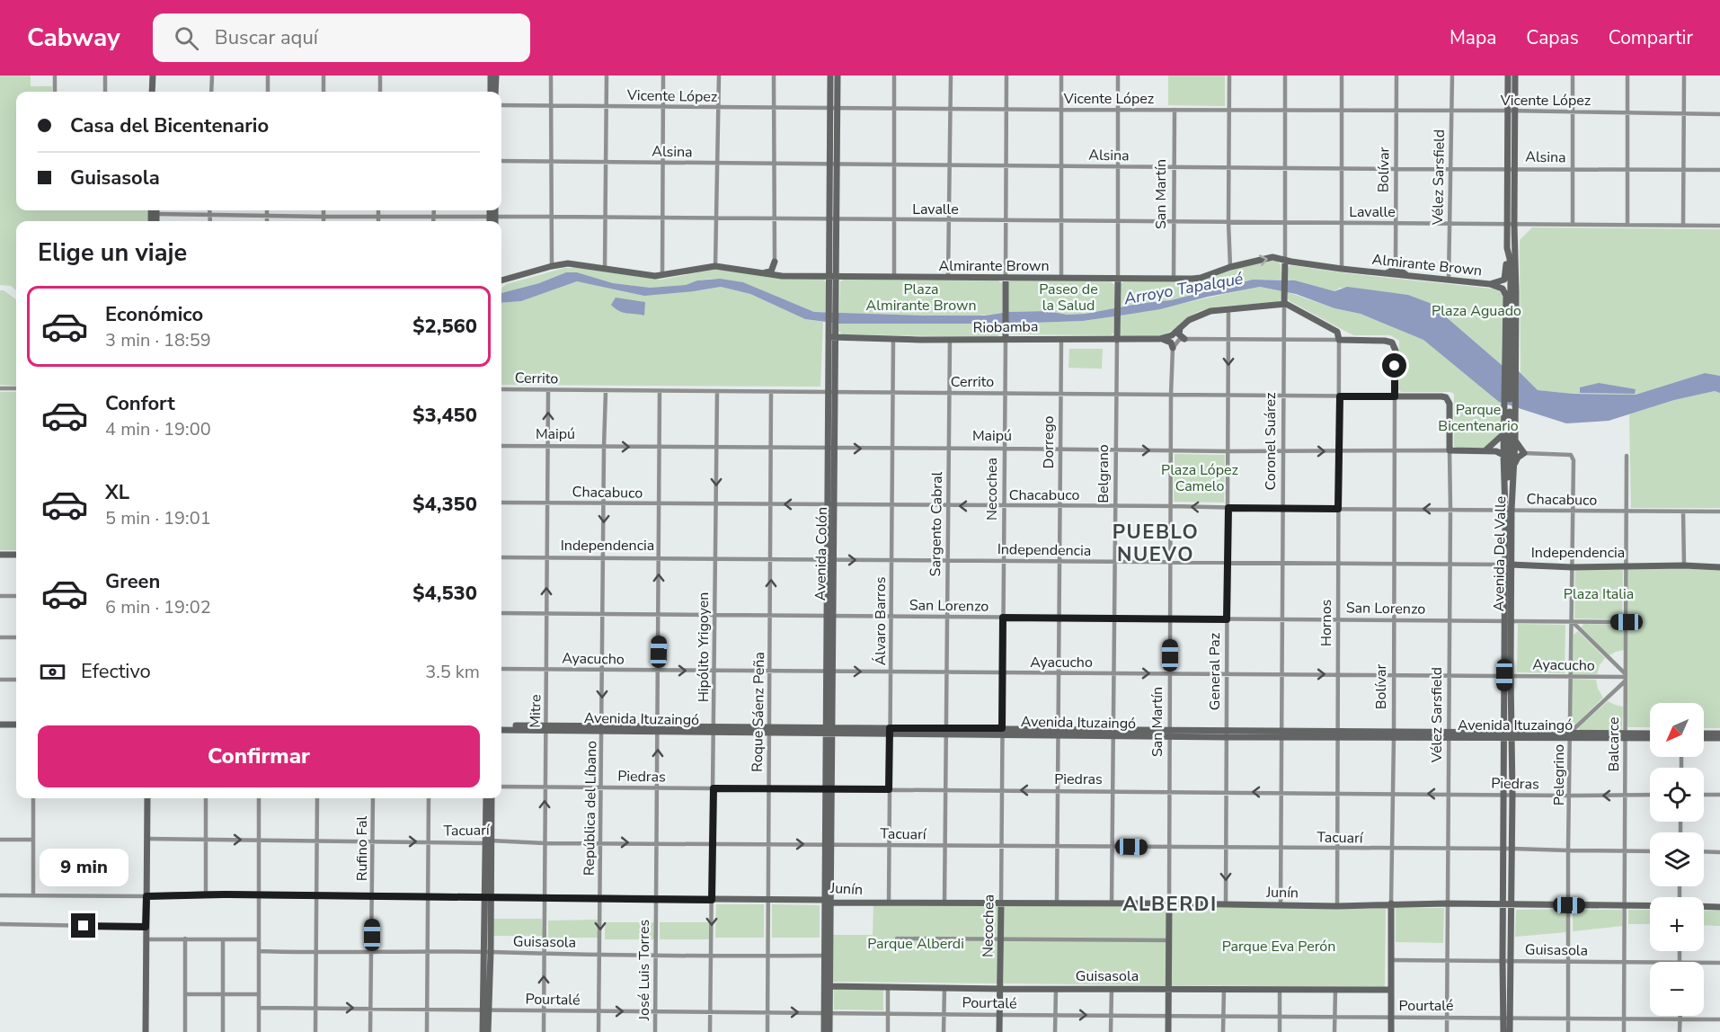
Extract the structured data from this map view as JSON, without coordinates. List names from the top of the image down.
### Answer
{
  "streets": {
    "street": [
      "Vicente López",
      "Alsina",
      "Bolívar",
      "Vélez Sarsfield",
      "San Martín",
      "Lavalle",
      "Almirante Brown",
      "Riobamba",
      "Cerrito",
      "Maipú",
      "Coronel Suárez",
      "Dorrego",
      "Belgrano",
      "Necochea",
      "Chacabuco",
      "Sargento Cabral",
      "Independencia",
      "Avenida Colón",
      "Avenida Del Valle",
      "San Lorenzo",
      "Álvaro Barros",
      "Hornos",
      "Hipólito Yrigoyen",
      "Ayacucho",
      "General Paz",
      "Mitre",
      "Roque Sáenz Peña",
      "Avenida Ituzaingó",
      "Balcarce",
      "Pelegrino",
      "Piedras",
      "República del Líbano",
      "Tacuarí",
      "Rufino Fal",
      "Junín",
      "Guisasola",
      "José Luis Torres",
      "Pourtalé"
    ]
  },
  "crossings": [
    ["Vicente López", "Bolívar"],
    ["Vicente López", "Vélez Sarsfield"],
    ["Vicente López", "San Martín"],
    ["Vicente López", "Coronel Suárez"],
    ["Vicente López", "Belgrano"],
    ["Vicente López", "Necochea"],
    ["Vicente López", "Avenida Colón"],
    ["Vicente López", "Avenida Del Valle"],
    ["Alsina", "Bolívar"],
    ["Alsina", "Vélez Sarsfield"],
    ["Alsina", "San Martín"],
    ["Alsina", "Coronel Suárez"],
    ["Alsina", "Belgrano"],
    ["Alsina", "Necochea"],
    ["Alsina", "Avenida Colón"],
    ["Alsina", "Avenida Del Valle"],
    ["Bolívar", "Lavalle"],
    ["Bolívar", "Cerrito"],
    ["Bolívar", "Maipú"],
    ["Bolívar", "Chacabuco"],
    ["Bolívar", "Independencia"],
    ["Bolívar", "San Lorenzo"],
    ["Bolívar", "Hornos"],
    ["Bolívar", "Ayacucho"],
    ["Bolívar", "Avenida Ituzaingó"],
    ["Bolívar", "Piedras"],
    ["Bolívar", "Tacuarí"],
    ["Bolívar", "Junín"],
    ["Bolívar", "Guisasola"],
    ["Bolívar", "Pourtalé"],
    ["Vélez Sarsfield", "Lavalle"],
    ["Vélez Sarsfield", "Almirante Brown"],
    ["Vélez Sarsfield", "Cerrito"],
    ["Vélez Sarsfield", "Maipú"],
    ["Vélez Sarsfield", "Chacabuco"],
    ["Vélez Sarsfield", "Independencia"],
    ["Vélez Sarsfield", "San Lorenzo"],
    ["Vélez Sarsfield", "Ayacucho"],
    ["Vélez Sarsfield", "Avenida Ituzaingó"],
    ["Vélez Sarsfield", "Piedras"],
    ["Vélez Sarsfield", "Tacuarí"],
    ["Vélez Sarsfield", "Junín"],
    ["Vélez Sarsfield", "Guisasola"],
    ["Vélez Sarsfield", "Pourtalé"],
    ["San Martín", "Lavalle"],
    ["San Martín", "Almirante Brown"],
    ["San Martín", "Cerrito"],
    ["San Martín", "Maipú"],
    ["San Martín", "Chacabuco"],
    ["San Martín", "Independencia"],
    ["San Martín", "San Lorenzo"],
    ["San Martín", "Ayacucho"],
    ["San Martín", "Avenida Ituzaingó"],
    ["San Martín", "Piedras"],
    ["San Martín", "Tacuarí"],
    ["San Martín", "Junín"],
    ["San Martín", "Guisasola"],
    ["San Martín", "Pourtalé"],
    ["Lavalle", "Coronel Suárez"],
    ["Lavalle", "Belgrano"],
    ["Lavalle", "Necochea"],
    ["Lavalle", "Avenida Colón"],
    ["Lavalle", "Avenida Del Valle"],
    ["Almirante Brown", "Coronel Suárez"],
    ["Almirante Brown", "Belgrano"],
    ["Almirante Brown", "Necochea"],
    ["Almirante Brown", "Avenida Colón"],
    ["Almirante Brown", "Avenida Del Valle"],
    ["Riobamba", "Coronel Suárez"],
    ["Riobamba", "Dorrego"],
    ["Riobamba", "Belgrano"],
    ["Riobamba", "Necochea"],
    ["Riobamba", "Sargento Cabral"],
    ["Riobamba", "Avenida Colón"],
    ["Riobamba", "Álvaro Barros"],
    ["Riobamba", "General Paz"],
    ["Cerrito", "Coronel Suárez"],
    ["Cerrito", "Dorrego"],
    ["Cerrito", "Belgrano"],
    ["Cerrito", "Necochea"],
    ["Cerrito", "Sargento Cabral"],
    ["Cerrito", "Avenida Colón"],
    ["Cerrito", "Álvaro Barros"],
    ["Cerrito", "Hornos"],
    ["Cerrito", "Hipólito Yrigoyen"],
    ["Cerrito", "General Paz"],
    ["Cerrito", "Mitre"],
    ["Cerrito", "Roque Sáenz Peña"],
    ["Cerrito", "República del Líbano"],
    ["Cerrito", "José Luis Torres"],
    ["Maipú", "Coronel Suárez"],
    ["Maipú", "Dorrego"],
    ["Maipú", "Belgrano"],
    ["Maipú", "Necochea"],
    ["Maipú", "Sargento Cabral"],
    ["Maipú", "Avenida Colón"],
    ["Maipú", "Avenida Del Valle"],
    ["Maipú", "Álvaro Barros"],
    ["Maipú", "Hornos"],
    ["Maipú", "Hipólito Yrigoyen"],
    ["Maipú", "General Paz"],
    ["Maipú", "Mitre"],
    ["Maipú", "Roque Sáenz Peña"],
    ["Maipú", "República del Líbano"],
    ["Maipú", "José Luis Torres"],
    ["Coronel Suárez", "Chacabuco"],
    ["Coronel Suárez", "Independencia"],
    ["Coronel Suárez", "San Lorenzo"],
    ["Coronel Suárez", "Ayacucho"],
    ["Coronel Suárez", "Avenida Ituzaingó"],
    ["Coronel Suárez", "Piedras"],
    ["Coronel Suárez", "Tacuarí"],
    ["Coronel Suárez", "Junín"],
    ["Dorrego", "Chacabuco"],
    ["Dorrego", "Independencia"],
    ["Dorrego", "San Lorenzo"],
    ["Dorrego", "Ayacucho"],
    ["Dorrego", "Avenida Ituzaingó"],
    ["Dorrego", "Piedras"],
    ["Dorrego", "Tacuarí"],
    ["Dorrego", "Junín"],
    ["Belgrano", "Chacabuco"],
    ["Belgrano", "Independencia"],
    ["Belgrano", "San Lorenzo"],
    ["Belgrano", "Ayacucho"],
    ["Belgrano", "Avenida Ituzaingó"],
    ["Belgrano", "Piedras"],
    ["Belgrano", "Tacuarí"],
    ["Belgrano", "Junín"],
    ["Necochea", "Chacabuco"],
    ["Necochea", "Independencia"],
    ["Necochea", "San Lorenzo"],
    ["Necochea", "Ayacucho"],
    ["Necochea", "Avenida Ituzaingó"],
    ["Necochea", "Piedras"],
    ["Necochea", "Tacuarí"],
    ["Necochea", "Junín"],
    ["Necochea", "Guisasola"],
    ["Necochea", "Pourtalé"],
    ["Chacabuco", "Sargento Cabral"],
    ["Chacabuco", "Avenida Colón"],
    ["Chacabuco", "Avenida Del Valle"],
    ["Chacabuco", "Álvaro Barros"],
    ["Chacabuco", "Hornos"],
    ["Chacabuco", "Hipólito Yrigoyen"],
    ["Chacabuco", "General Paz"],
    ["Chacabuco", "Mitre"],
    ["Chacabuco", "Roque Sáenz Peña"],
    ["Chacabuco", "Balcarce"],
    ["Chacabuco", "Pelegrino"],
    ["Chacabuco", "República del Líbano"],
    ["Chacabuco", "José Luis Torres"],
    ["Sargento Cabral", "Independencia"],
    ["Sargento Cabral", "San Lorenzo"],
    ["Sargento Cabral", "Ayacucho"],
    ["Sargento Cabral", "Avenida Ituzaingó"],
    ["Sargento Cabral", "Piedras"],
    ["Sargento Cabral", "Tacuarí"],
    ["Sargento Cabral", "Junín"],
    ["Independencia", "Avenida Colón"],
    ["Independencia", "Avenida Del Valle"],
    ["Independencia", "Álvaro Barros"],
    ["Independencia", "Hornos"],
    ["Independencia", "Hipólito Yrigoyen"],
    ["Independencia", "General Paz"],
    ["Independencia", "Mitre"],
    ["Independencia", "Roque Sáenz Peña"],
    ["Independencia", "Balcarce"],
    ["Independencia", "Pelegrino"],
    ["Independencia", "República del Líbano"],
    ["Independencia", "José Luis Torres"],
    ["Avenida Colón", "San Lorenzo"],
    ["Avenida Colón", "Ayacucho"],
    ["Avenida Colón", "Avenida Ituzaingó"],
    ["Avenida Colón", "Piedras"],
    ["Avenida Colón", "Tacuarí"],
    ["Avenida Colón", "Junín"],
    ["Avenida Colón", "Guisasola"],
    ["Avenida Colón", "Pourtalé"],
    ["Avenida Del Valle", "San Lorenzo"],
    ["Avenida Del Valle", "Ayacucho"],
    ["Avenida Del Valle", "Avenida Ituzaingó"],
    ["Avenida Del Valle", "Piedras"],
    ["Avenida Del Valle", "Tacuarí"],
    ["Avenida Del Valle", "Junín"],
    ["Avenida Del Valle", "Guisasola"],
    ["Avenida Del Valle", "Pourtalé"],
    ["San Lorenzo", "Álvaro Barros"],
    ["San Lorenzo", "Hornos"],
    ["San Lorenzo", "Hipólito Yrigoyen"],
    ["San Lorenzo", "General Paz"],
    ["San Lorenzo", "Mitre"],
    ["San Lorenzo", "Roque Sáenz Peña"],
    ["San Lorenzo", "Balcarce"],
    ["San Lorenzo", "Pelegrino"],
    ["San Lorenzo", "República del Líbano"],
    ["San Lorenzo", "José Luis Torres"],
    ["Álvaro Barros", "Ayacucho"],
    ["Álvaro Barros", "Avenida Ituzaingó"],
    ["Álvaro Barros", "Piedras"],
    ["Álvaro Barros", "Tacuarí"],
    ["Álvaro Barros", "Junín"],
    ["Hornos", "Ayacucho"],
    ["Hornos", "Avenida Ituzaingó"],
    ["Hornos", "Piedras"],
    ["Hornos", "Tacuarí"],
    ["Hornos", "Junín"],
    ["Hipólito Yrigoyen", "Ayacucho"],
    ["Hipólito Yrigoyen", "Avenida Ituzaingó"],
    ["Hipólito Yrigoyen", "Piedras"],
    ["Hipólito Yrigoyen", "Tacuarí"],
    ["Hipólito Yrigoyen", "Junín"],
    ["Hipólito Yrigoyen", "Guisasola"],
    ["Hipólito Yrigoyen", "Pourtalé"],
    ["Ayacucho", "General Paz"],
    ["Ayacucho", "Mitre"],
    ["Ayacucho", "Roque Sáenz Peña"],
    ["Ayacucho", "Balcarce"],
    ["Ayacucho", "Pelegrino"],
    ["Ayacucho", "República del Líbano"],
    ["Ayacucho", "José Luis Torres"],
    ["General Paz", "Avenida Ituzaingó"],
    ["General Paz", "Piedras"],
    ["General Paz", "Tacuarí"],
    ["General Paz", "Junín"],
    ["Mitre", "Avenida Ituzaingó"],
    ["Mitre", "Piedras"],
    ["Mitre", "Tacuarí"],
    ["Mitre", "Junín"],
    ["Mitre", "Guisasola"],
    ["Mitre", "Pourtalé"],
    ["Roque Sáenz Peña", "Avenida Ituzaingó"],
    ["Roque Sáenz Peña", "Piedras"],
    ["Roque Sáenz Peña", "Tacuarí"],
    ["Roque Sáenz Peña", "Junín"],
    ["Roque Sáenz Peña", "Guisasola"],
    ["Roque Sáenz Peña", "Pourtalé"],
    ["Avenida Ituzaingó", "Balcarce"],
    ["Avenida Ituzaingó", "Pelegrino"],
    ["Avenida Ituzaingó", "República del Líbano"],
    ["Avenida Ituzaingó", "José Luis Torres"],
    ["Balcarce", "Piedras"],
    ["Balcarce", "Tacuarí"],
    ["Balcarce", "Junín"],
    ["Balcarce", "Guisasola"],
    ["Balcarce", "Pourtalé"],
    ["Pelegrino", "Piedras"],
    ["Pelegrino", "Tacuarí"],
    ["Pelegrino", "Junín"],
    ["Pelegrino", "Guisasola"],
    ["Pelegrino", "Pourtalé"],
    ["Piedras", "República del Líbano"],
    ["Piedras", "José Luis Torres"],
    ["República del Líbano", "Tacuarí"],
    ["República del Líbano", "Junín"],
    ["República del Líbano", "Guisasola"],
    ["República del Líbano", "Pourtalé"],
    ["Tacuarí", "Rufino Fal"],
    ["Tacuarí", "José Luis Torres"],
    ["Rufino Fal", "Junín"],
    ["Rufino Fal", "Guisasola"],
    ["Rufino Fal", "Pourtalé"],
    ["Junín", "José Luis Torres"],
    ["Guisasola", "José Luis Torres"],
    ["José Luis Torres", "Pourtalé"]
  ],
  "one_way": ["Mitre"],
  "districts": ["PUEBLO NUEVO", "ALBERDI"],
  "water": ["Arroyo Tapalqué"],
  "parks": [
    "Plaza Almirante Brown",
    "Paseo de la Salud",
    "Plaza Aguado",
    "Parque Bicentenario",
    "Plaza López Camelo",
    "Plaza Italia",
    "Parque Alberdi",
    "Parque Eva Perón"
  ],
  "north": "bottom left",
  "page": {
    "header": "Cabway",
    "search": "Buscar aquí",
    "nav": ["Mapa", "Capas", "Compartir"],
    "banner": ["Casa del Bicentenario", "Guisasola"],
    "heading": "Elige un viaje",
    "list": [
      {
        "name": "Económico",
        "note": "3 min · 18:59",
        "value": "$2,560"
      },
      {
        "name": "Confort",
        "note": "4 min · 19:00",
        "value": "$3,450"
      },
      {
        "name": "XL",
        "note": "5 min · 19:01",
        "value": "$4,350"
      },
      {
        "name": "Green",
        "note": "6 min · 19:02",
        "value": "$4,530"
      }
    ],
    "pay": ["Efectivo", "3.5 km"],
    "map_buttons": ["+", "−"],
    "buttons": "Confirmar",
    "bubble": "9 min"
  }
}
